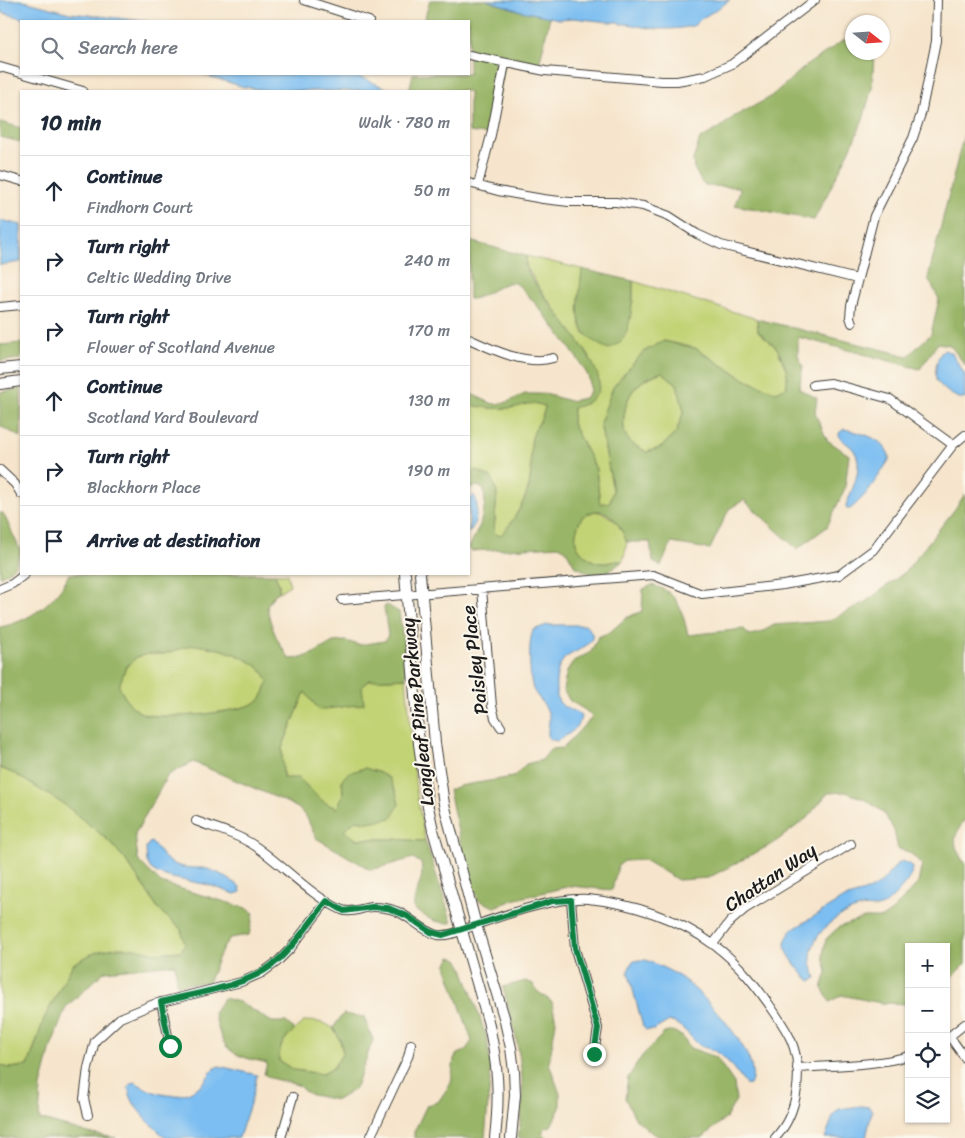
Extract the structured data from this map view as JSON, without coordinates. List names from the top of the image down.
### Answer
{
  "streets": {
    "main road": ["Longleaf Pine Parkway"],
    "street": ["Paisley Place", "Chattan Way"]
  },
  "north": "right",
  "page": {
    "search": "Search here",
    "heading": ["10 min", "Walk · 780 m"],
    "list": [
      ["Continue", "Findhorn Court", "50 m"],
      ["Turn right", "Celtic Wedding Drive", "240 m"],
      ["Turn right", "Flower of Scotland Avenue", "170 m"],
      ["Continue", "Scotland Yard Boulevard", "130 m"],
      ["Turn right", "Blackhorn Place", "190 m"],
      "Arrive at destination"
    ],
    "map_buttons": ["+", "−"]
  }
}
